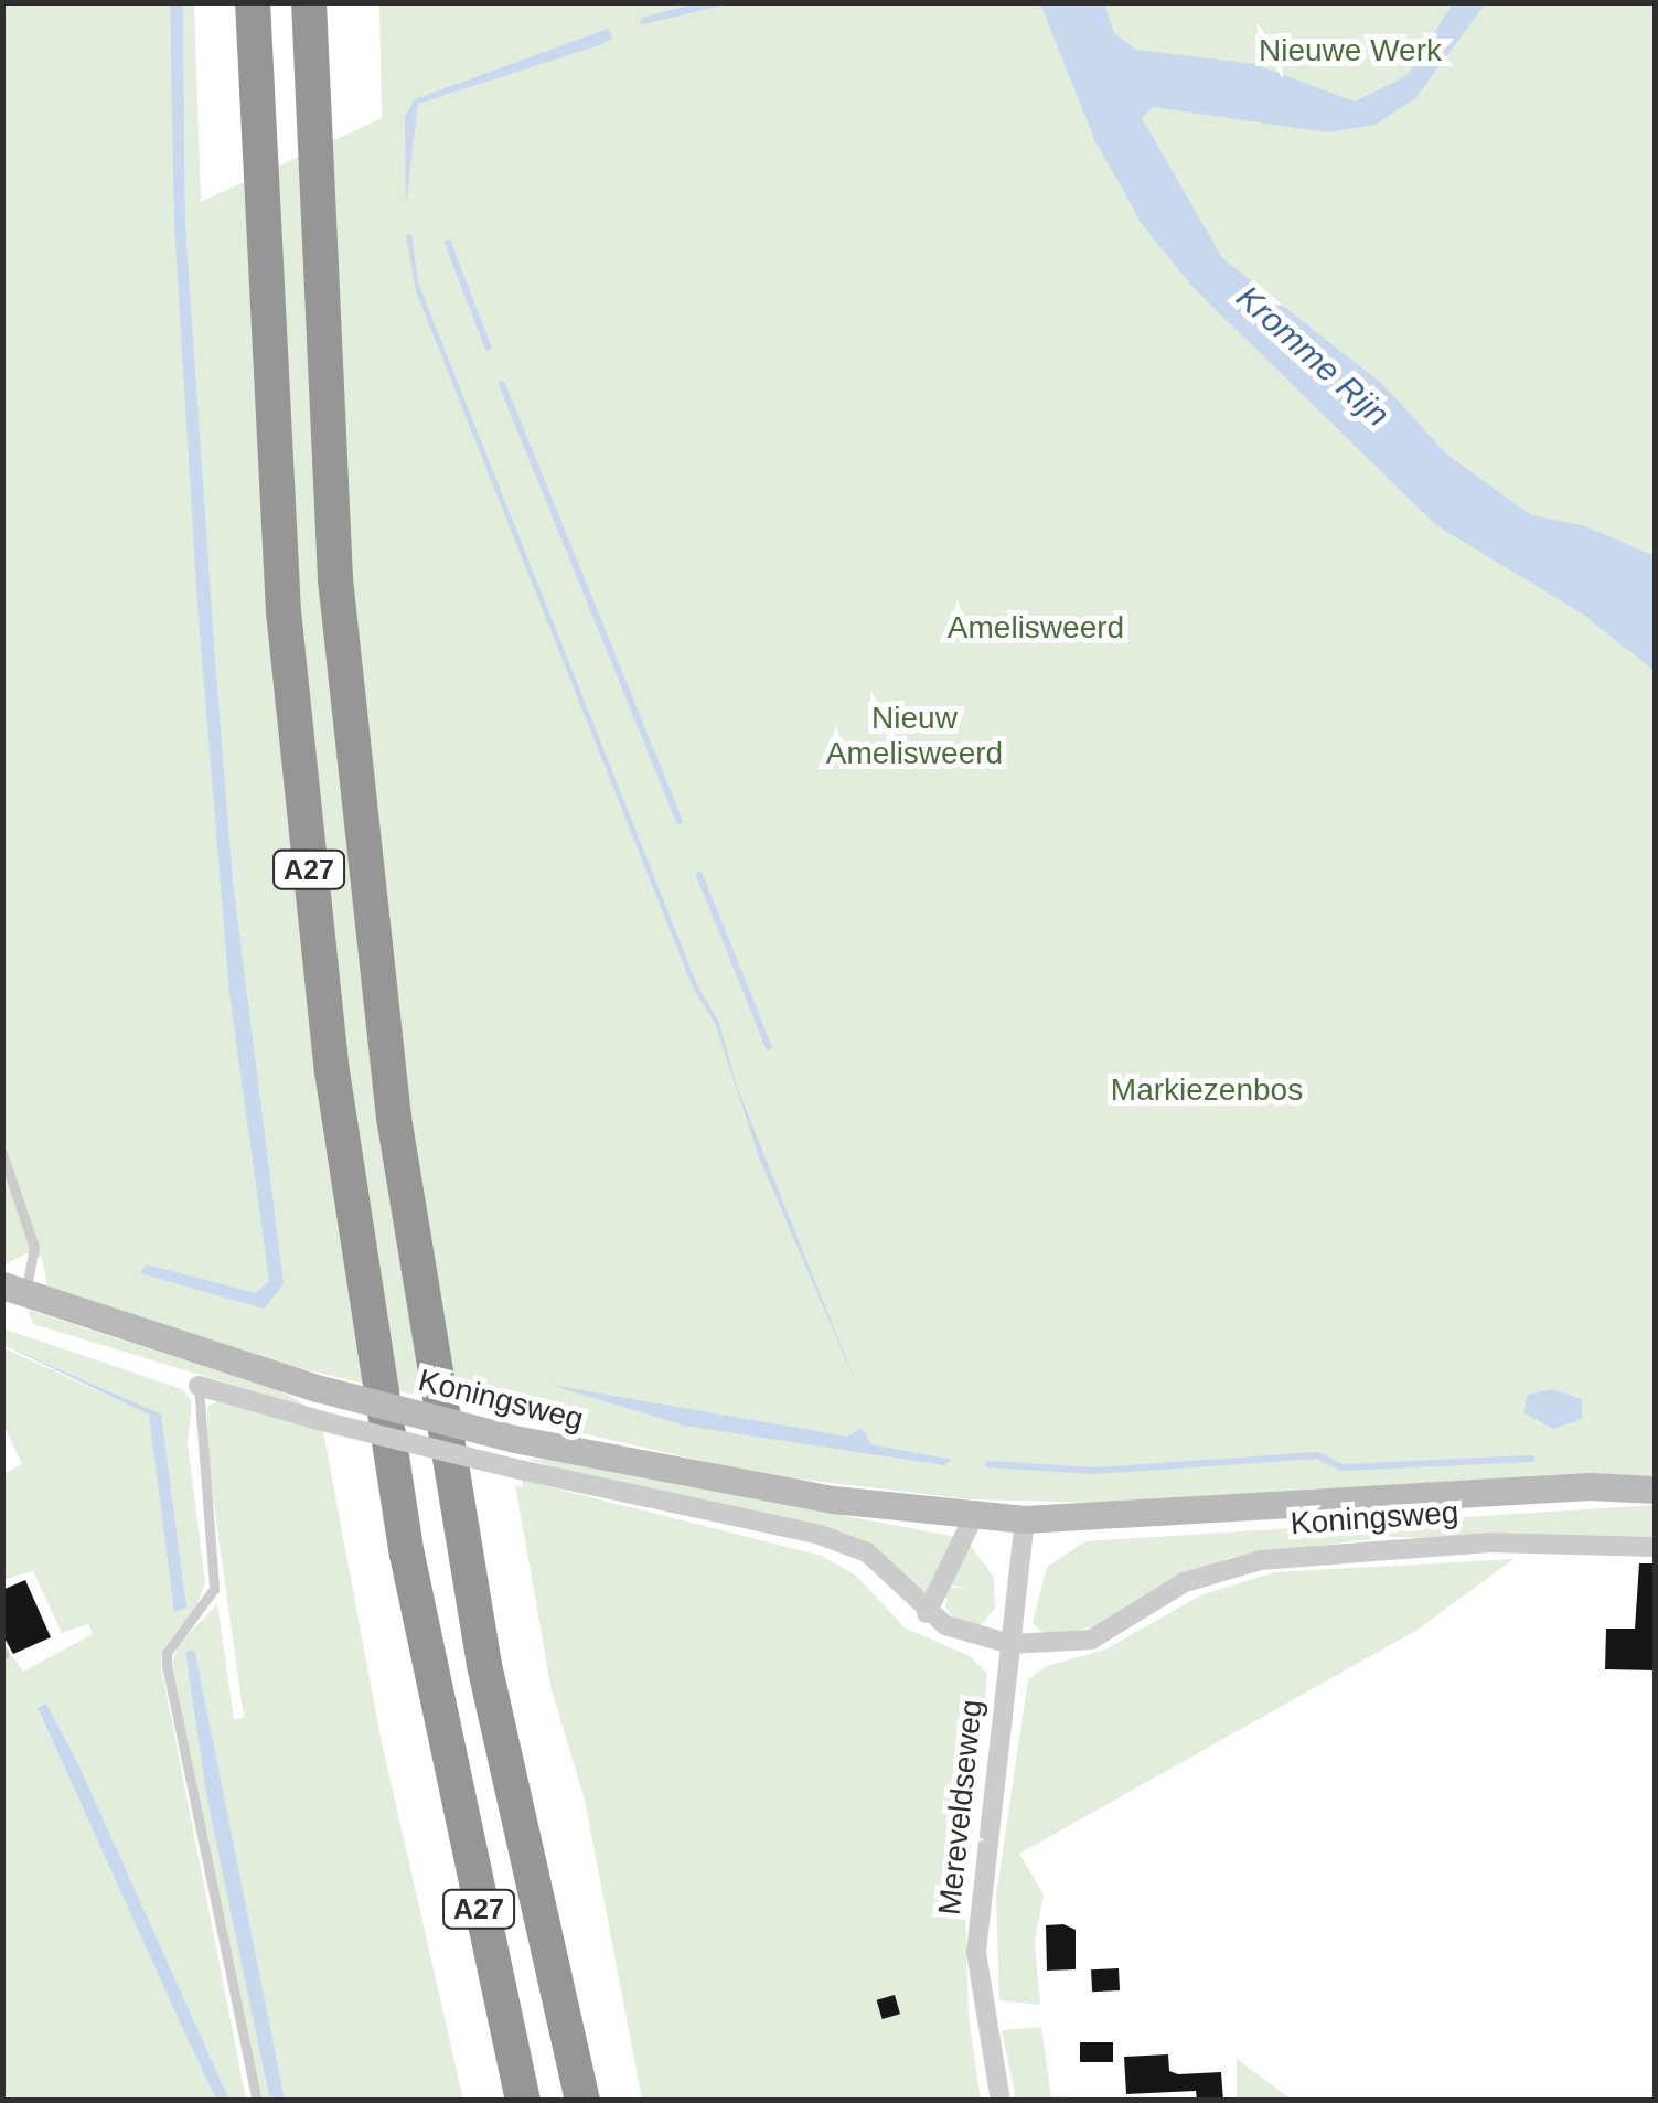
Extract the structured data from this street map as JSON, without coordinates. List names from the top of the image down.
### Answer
{
  "streets": {
    "highway": ["A27"],
    "main road": ["Koningsweg"],
    "street": ["Mereveldseweg"]
  },
  "crossings": [
    ["Koningsweg", "Mereveldseweg"]
  ],
  "water": ["Kromme Rijn"],
  "parks": [
    "Nieuwe Werk",
    "Amelisweerd",
    "Nieuw Amelisweerd",
    "Markiezenbos"
  ]
}
